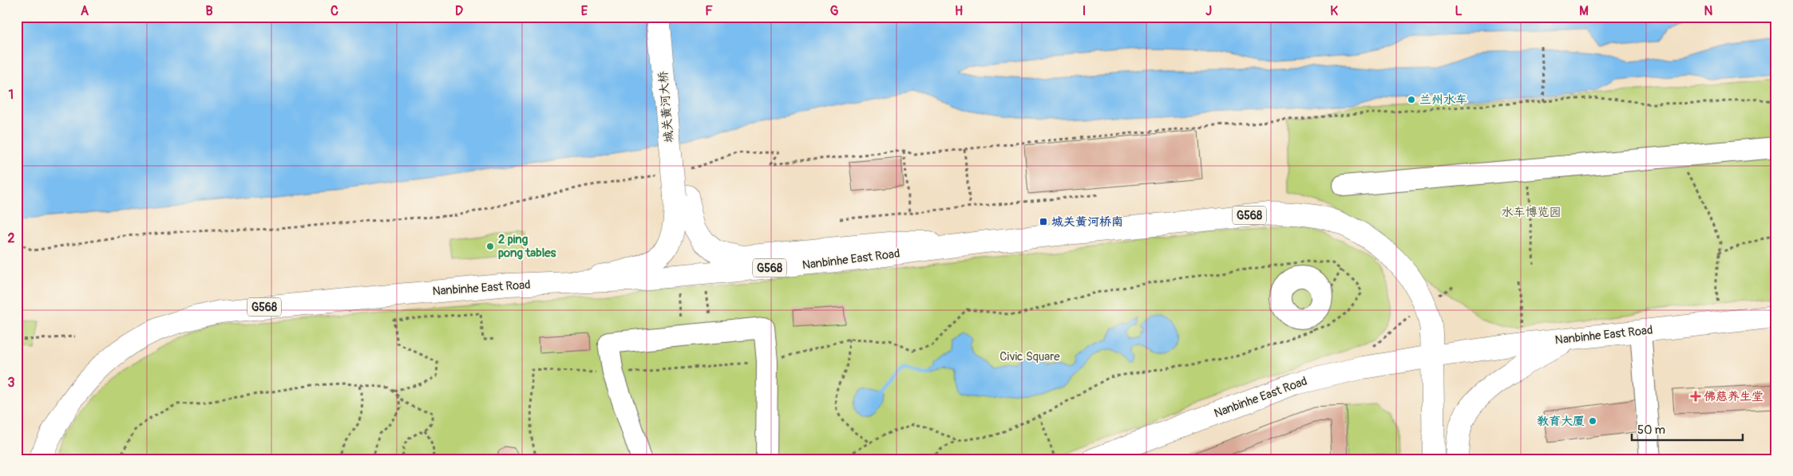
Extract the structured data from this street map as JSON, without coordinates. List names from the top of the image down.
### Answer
{
  "streets": {
    "main road": ["城关黄河大桥", "G568", "Nanbinhe East Road"]
  },
  "crossings": [
    ["城关黄河大桥", "Nanbinhe East Road"]
  ],
  "parks": ["水车博览园", "Civic Square"],
  "places": {
    "other": ["兰州水车", "2 ping pong tables", "教育大厦"],
    "transit": ["城关黄河桥南"],
    "health": ["佛慈养生堂"]
  },
  "scale_bar": "50 m",
  "grid": {
    "columns": [
      "A",
      "B",
      "C",
      "D",
      "E",
      "F",
      "G",
      "H",
      "I",
      "J",
      "K",
      "L",
      "M",
      "N"
    ],
    "rows": ["1", "2", "3"]
  }
}
